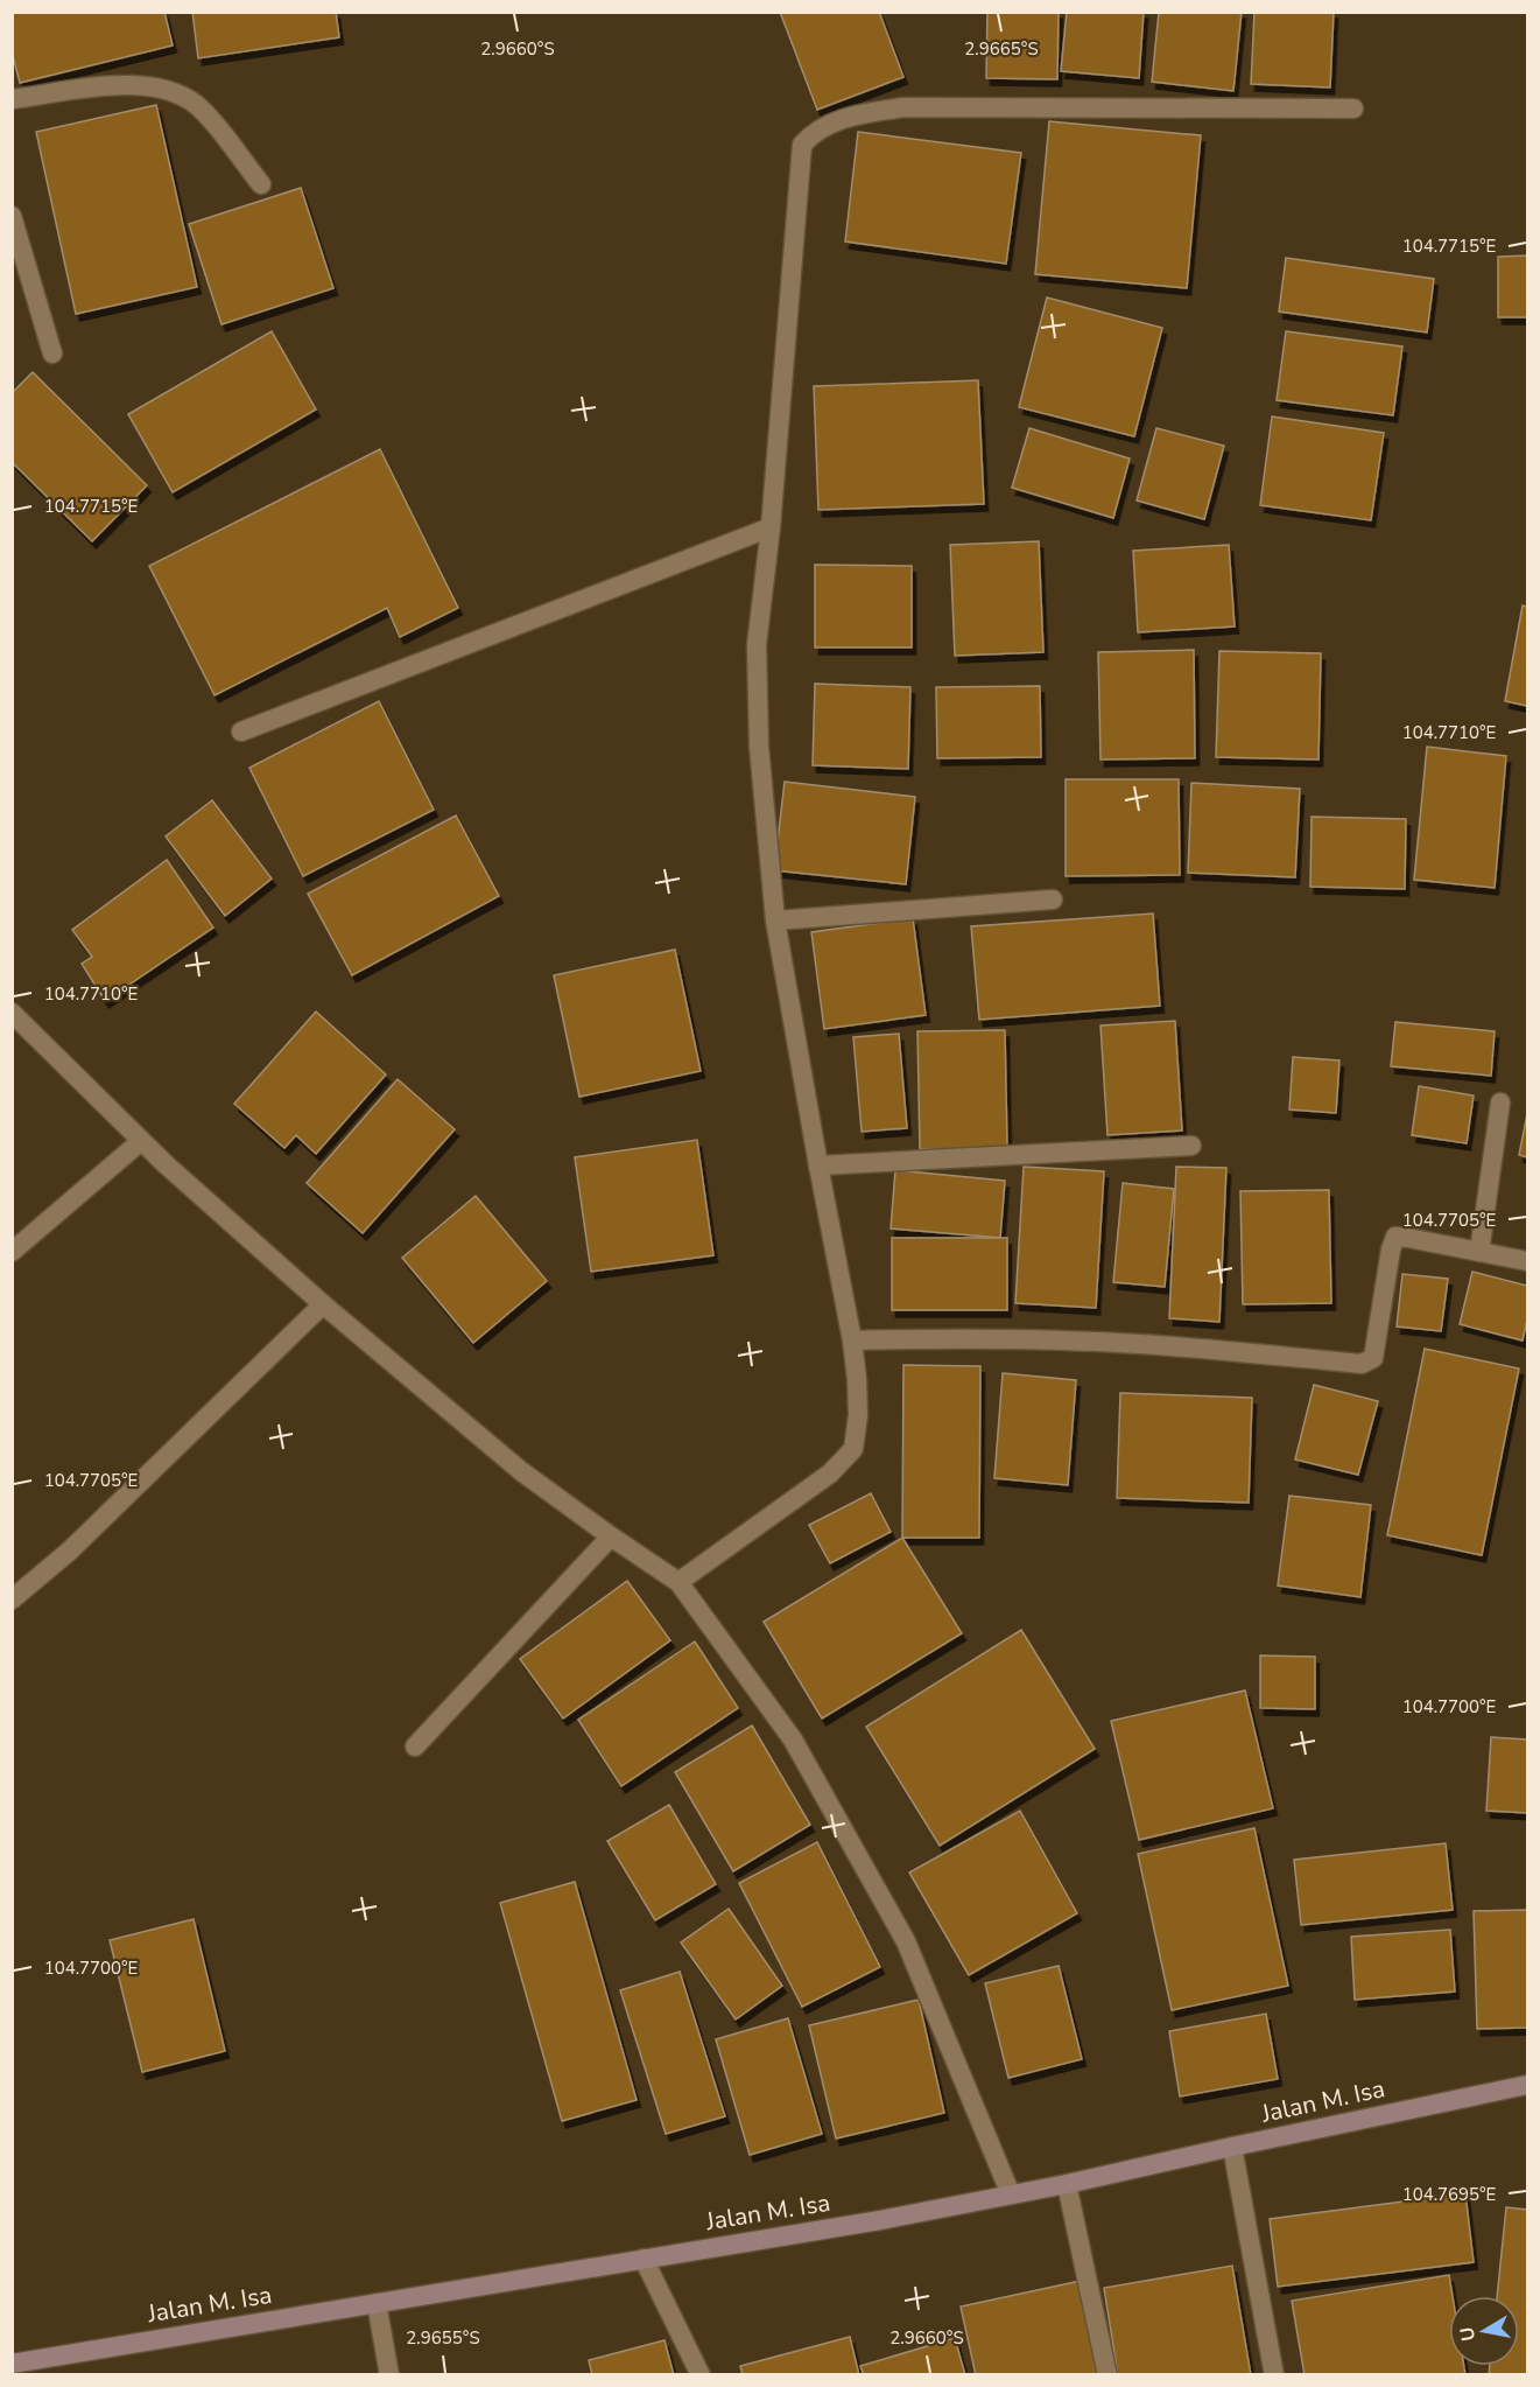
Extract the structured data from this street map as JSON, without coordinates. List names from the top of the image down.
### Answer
{
  "streets": {
    "main road": ["Jalan M. Isa"]
  },
  "north": "left",
  "coordinates": [
    "2.9660°S",
    "2.9665°S",
    "104.7715°E",
    "104.7710°E",
    "104.7705°E",
    "104.7700°E",
    "104.7695°E",
    "2.9655°S"
  ]
}
